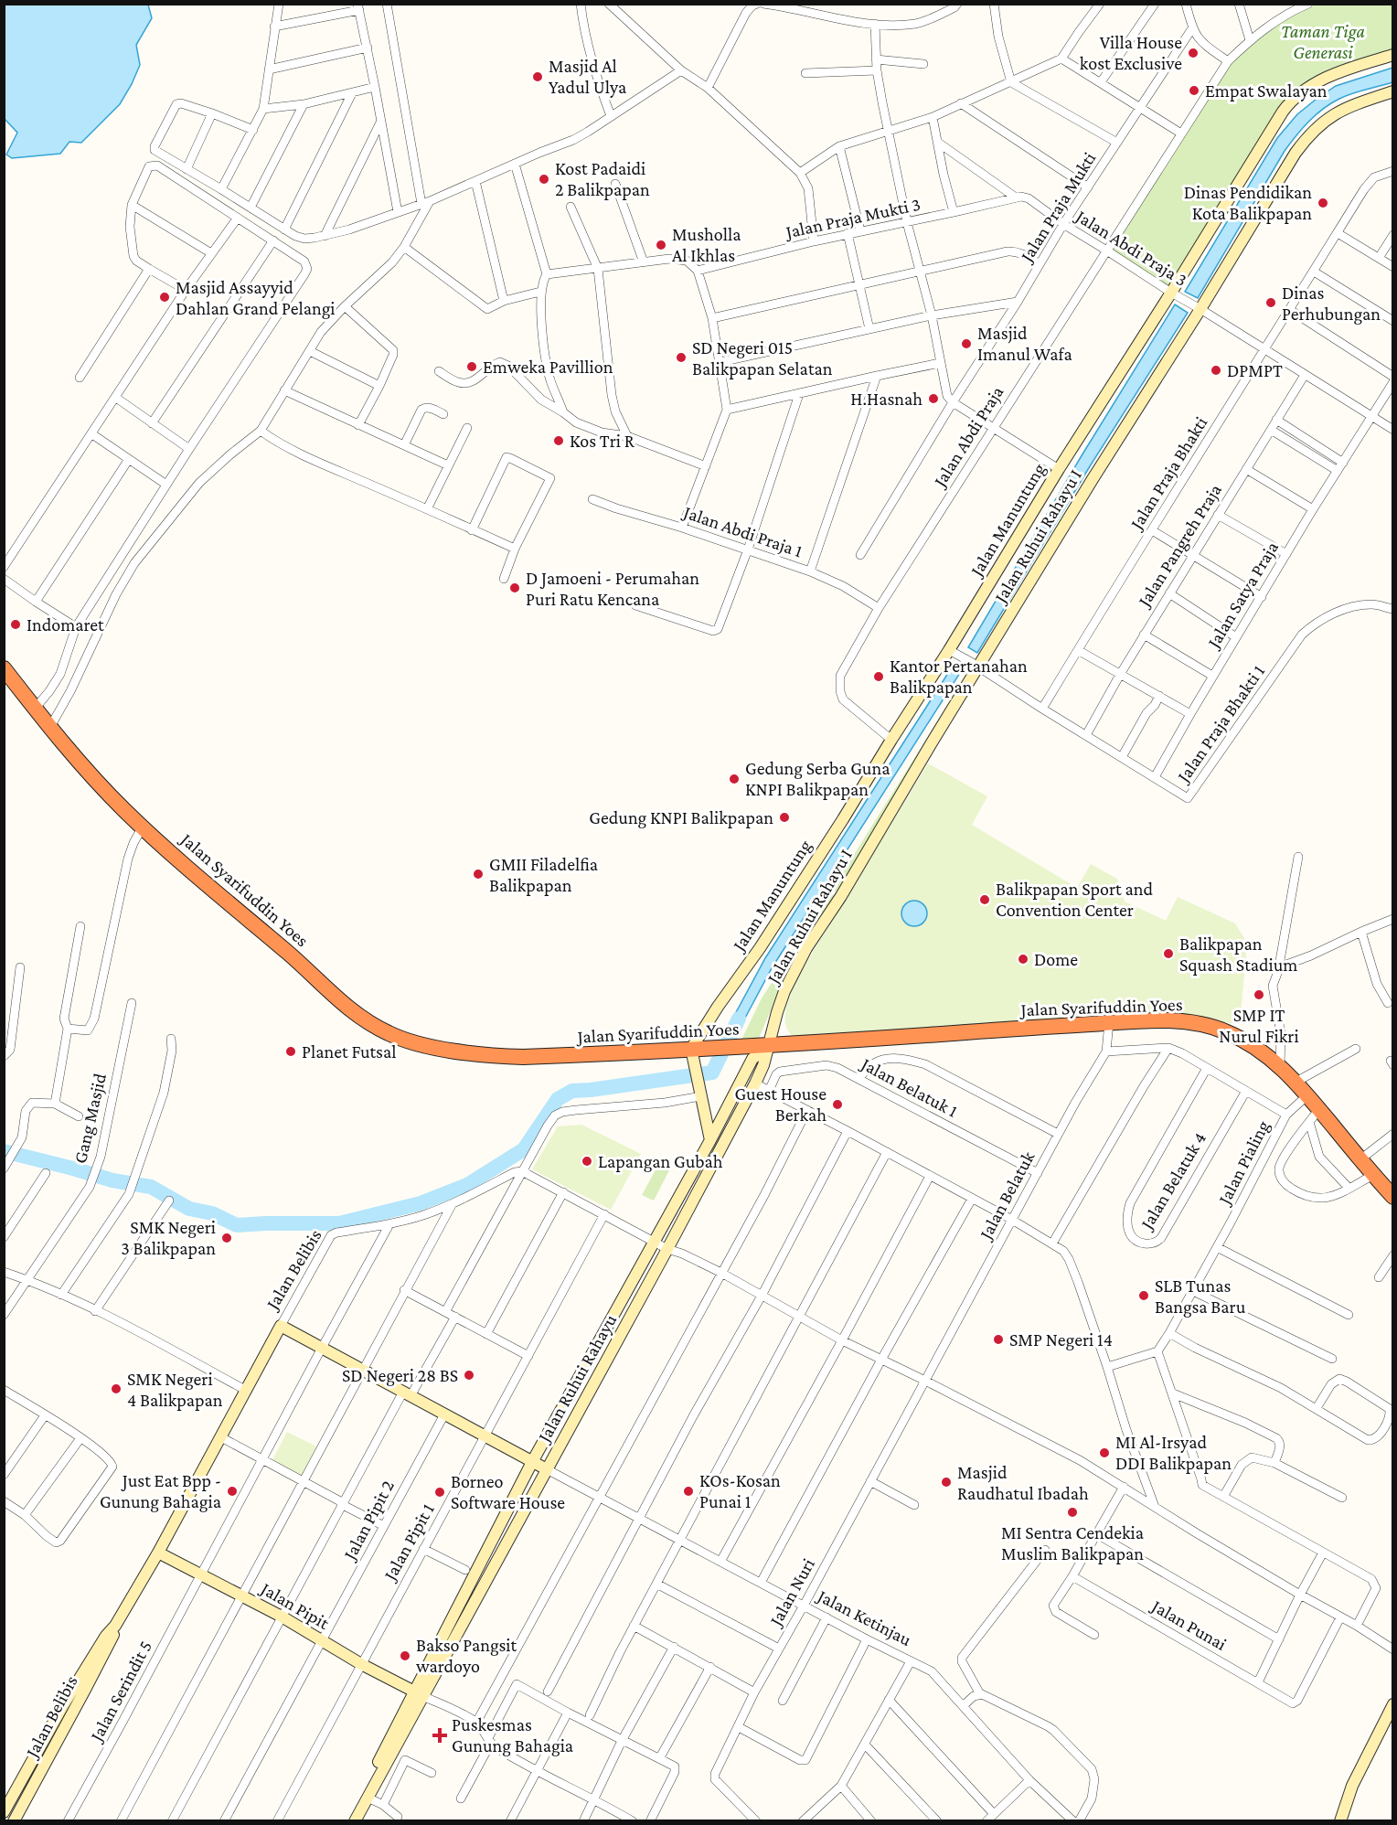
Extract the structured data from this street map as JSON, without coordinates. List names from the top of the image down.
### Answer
{
  "streets": {
    "highway": ["Jalan Syarifuddin Yoes"],
    "street": [
      "Jalan Praja Mukti",
      "Jalan Praja Mukti 3",
      "Jalan Abdi Praja 3",
      "Jalan Abdi Praja",
      "Jalan Praja Bhakti",
      "Jalan Manuntung",
      "Jalan Abdi Praja 1",
      "Jalan Ruhui Rahayu I",
      "Jalan Pangreh Praja",
      "Jalan Satya Praja",
      "Jalan Praja Bhakti 1",
      "Jalan Belatuk 1",
      "Gang Masjid",
      "Jalan Pialing",
      "Jalan Belatuk 4",
      "Jalan Belatuk",
      "Jalan Belibis",
      "Jalan Ruhui Rahayu",
      "Jalan Pipit 2",
      "Jalan Pipit 1",
      "Jalan Nuri",
      "Jalan Pipit",
      "Jalan Ketinjau",
      "Jalan Punai",
      "Jalan Serindit 5"
    ]
  },
  "crossings": [
    ["Jalan Praja Mukti", "Jalan Abdi Praja 3"],
    ["Jalan Praja Mukti 3", "Jalan Abdi Praja 3"],
    ["Jalan Abdi Praja 3", "Jalan Abdi Praja"],
    ["Jalan Abdi Praja 3", "Jalan Praja Bhakti"],
    ["Jalan Abdi Praja 3", "Jalan Manuntung"],
    ["Jalan Abdi Praja 3", "Jalan Ruhui Rahayu I"],
    ["Jalan Abdi Praja 3", "Jalan Pangreh Praja"],
    ["Jalan Abdi Praja 3", "Jalan Satya Praja"],
    ["Jalan Abdi Praja", "Jalan Manuntung"],
    ["Jalan Abdi Praja", "Jalan Abdi Praja 1"],
    ["Jalan Praja Bhakti", "Jalan Praja Bhakti 1"],
    ["Jalan Manuntung", "Jalan Syarifuddin Yoes"],
    ["Jalan Ruhui Rahayu I", "Jalan Syarifuddin Yoes"],
    ["Jalan Ruhui Rahayu I", "Jalan Ruhui Rahayu"],
    ["Jalan Pangreh Praja", "Jalan Praja Bhakti 1"],
    ["Jalan Satya Praja", "Jalan Praja Bhakti 1"],
    ["Jalan Syarifuddin Yoes", "Jalan Belatuk"],
    ["Jalan Syarifuddin Yoes", "Jalan Ruhui Rahayu"],
    ["Jalan Belatuk 1", "Jalan Belatuk"],
    ["Jalan Pialing", "Jalan Belatuk 4"],
    ["Jalan Pialing", "Jalan Belatuk"],
    ["Jalan Belatuk", "Jalan Nuri"],
    ["Jalan Belibis", "Jalan Pipit"],
    ["Jalan Belibis", "Jalan Ketinjau"],
    ["Jalan Belibis", "Jalan Serindit 5"],
    ["Jalan Ruhui Rahayu", "Jalan Pipit"],
    ["Jalan Ruhui Rahayu", "Jalan Ketinjau"],
    ["Jalan Pipit 2", "Jalan Pipit"],
    ["Jalan Pipit 2", "Jalan Ketinjau"],
    ["Jalan Pipit 1", "Jalan Pipit"],
    ["Jalan Pipit 1", "Jalan Ketinjau"],
    ["Jalan Nuri", "Jalan Ketinjau"],
    ["Jalan Pipit", "Jalan Serindit 5"],
    ["Jalan Ketinjau", "Jalan Serindit 5"]
  ],
  "parks": ["Taman Tiga Generasi"],
  "places": {
    "other": [
      "Villa House kost Exclusive",
      "Masjid Al Yadul Ulya",
      "Empat Swalayan",
      "Kost Padaidi 2 Balikpapan",
      "Dinas Pendidikan Kota Balikpapan",
      "Musholla Al Ikhlas",
      "Masjid Assayyid Dahlan Grand Pelangi",
      "Dinas Perhubungan",
      "Masjid Imanul Wafa",
      "SD Negeri 015 Balikpapan Selatan",
      "Emweka Pavillion",
      "DPMPT",
      "H.Hasnah",
      "Kos Tri R",
      "D Jamoeni - Perumahan Puri Ratu Kencana",
      "Indomaret",
      "Kantor Pertanahan Balikpapan",
      "Gedung Serba Guna KNPI Balikpapan",
      "Gedung KNPI Balikpapan",
      "GMII Filadelfia Balikpapan",
      "Balikpapan Sport and Convention Center",
      "Balikpapan Squash Stadium",
      "Dome",
      "SMP IT Nurul Fikri",
      "Planet Futsal",
      "Guest House Berkah",
      "Lapangan Gubah",
      "SMK Negeri 3 Balikpapan",
      "SLB Tunas Bangsa Baru",
      "SMP Negeri 14",
      "SD Negeri 28 BS",
      "SMK Negeri 4 Balikpapan",
      "MI Al-Irsyad DDI Balikpapan",
      "Masjid Raudhatul Ibadah",
      "Just Eat Bpp - Gunung Bahagia",
      "KOs-Kosan Punai 1",
      "Borneo Software House",
      "MI Sentra Cendekia Muslim Balikpapan",
      "Bakso Pangsit wardoyo"
    ],
    "health": ["Puskesmas Gunung Bahagia"]
  }
}
